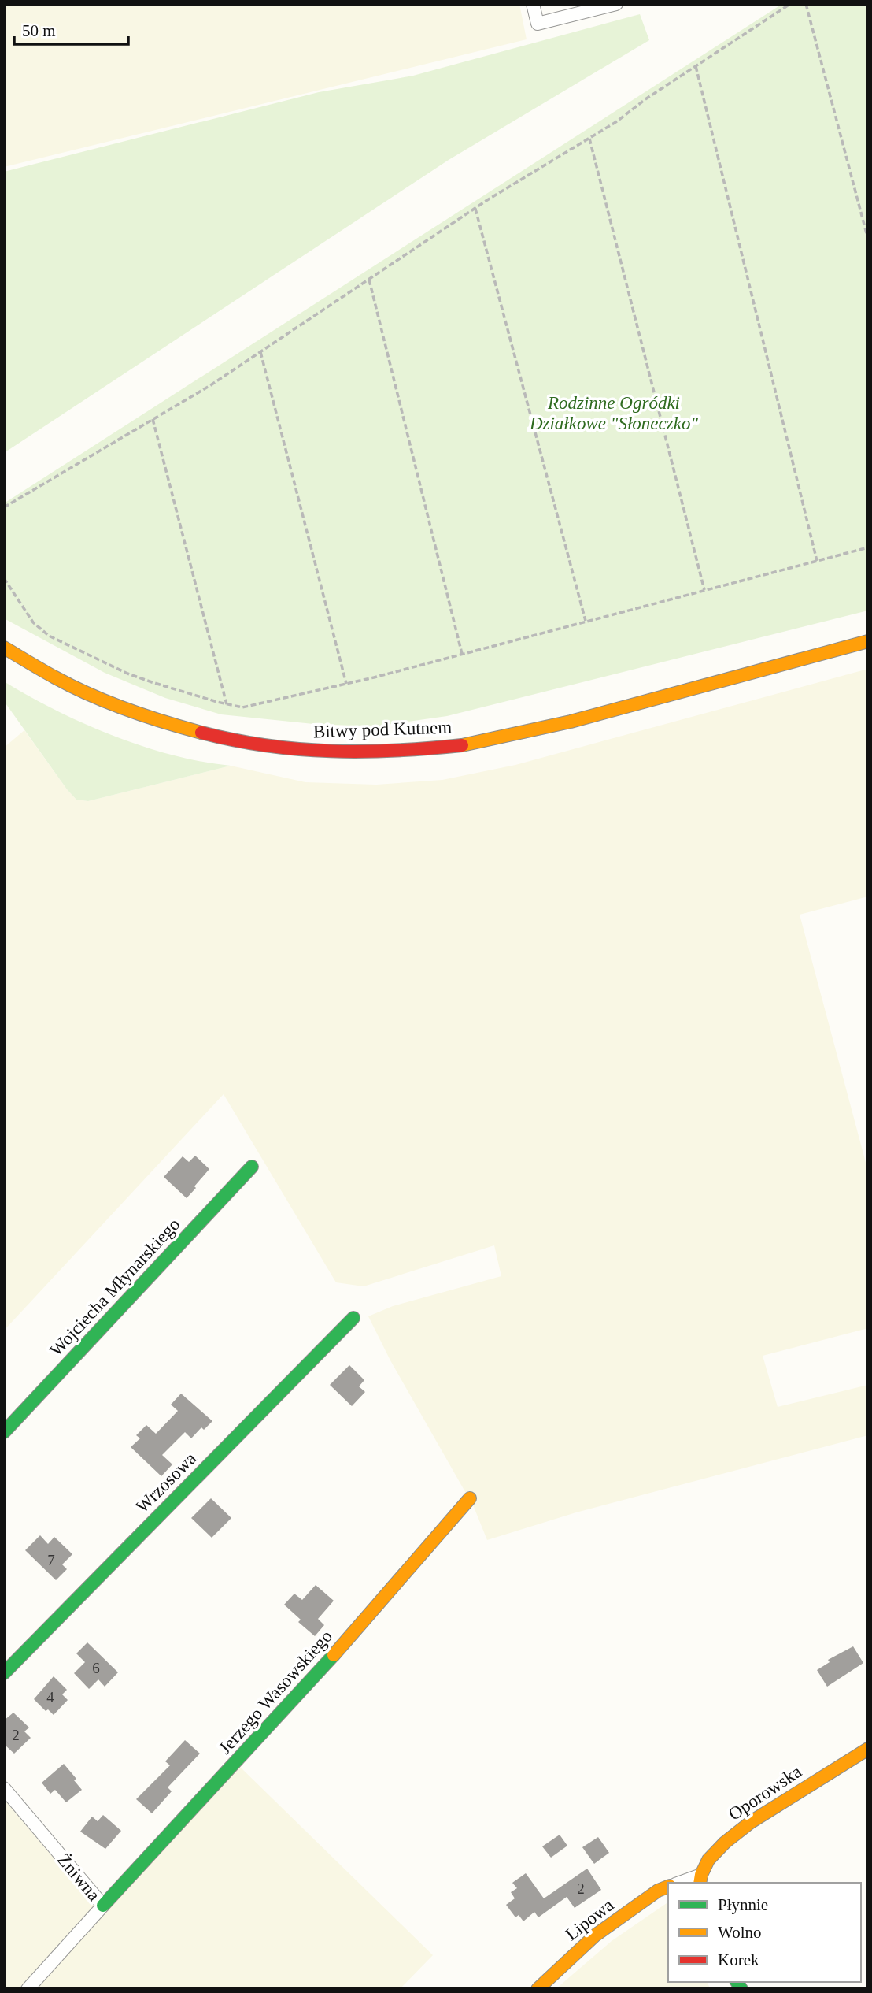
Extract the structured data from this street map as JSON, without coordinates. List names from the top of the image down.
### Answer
{
  "streets": {
    "street": [
      "Bitwy pod Kutnem",
      "Wojciecha Młynarskiego",
      "Wrzosowa",
      "Jerzego Wasowskiego",
      "Oporowska",
      "Żniwna",
      "Lipowa"
    ]
  },
  "crossings": [
    ["Jerzego Wasowskiego", "Żniwna"]
  ],
  "parks": ["Rodzinne Ogródki Działkowe \"Słoneczko\""],
  "house_numbers": [
    "7",
    "6",
    "4",
    "2",
    "2"
  ],
  "legend": ["Płynnie", "Wolno", "Korek"],
  "scale_bar": "50 m"
}
